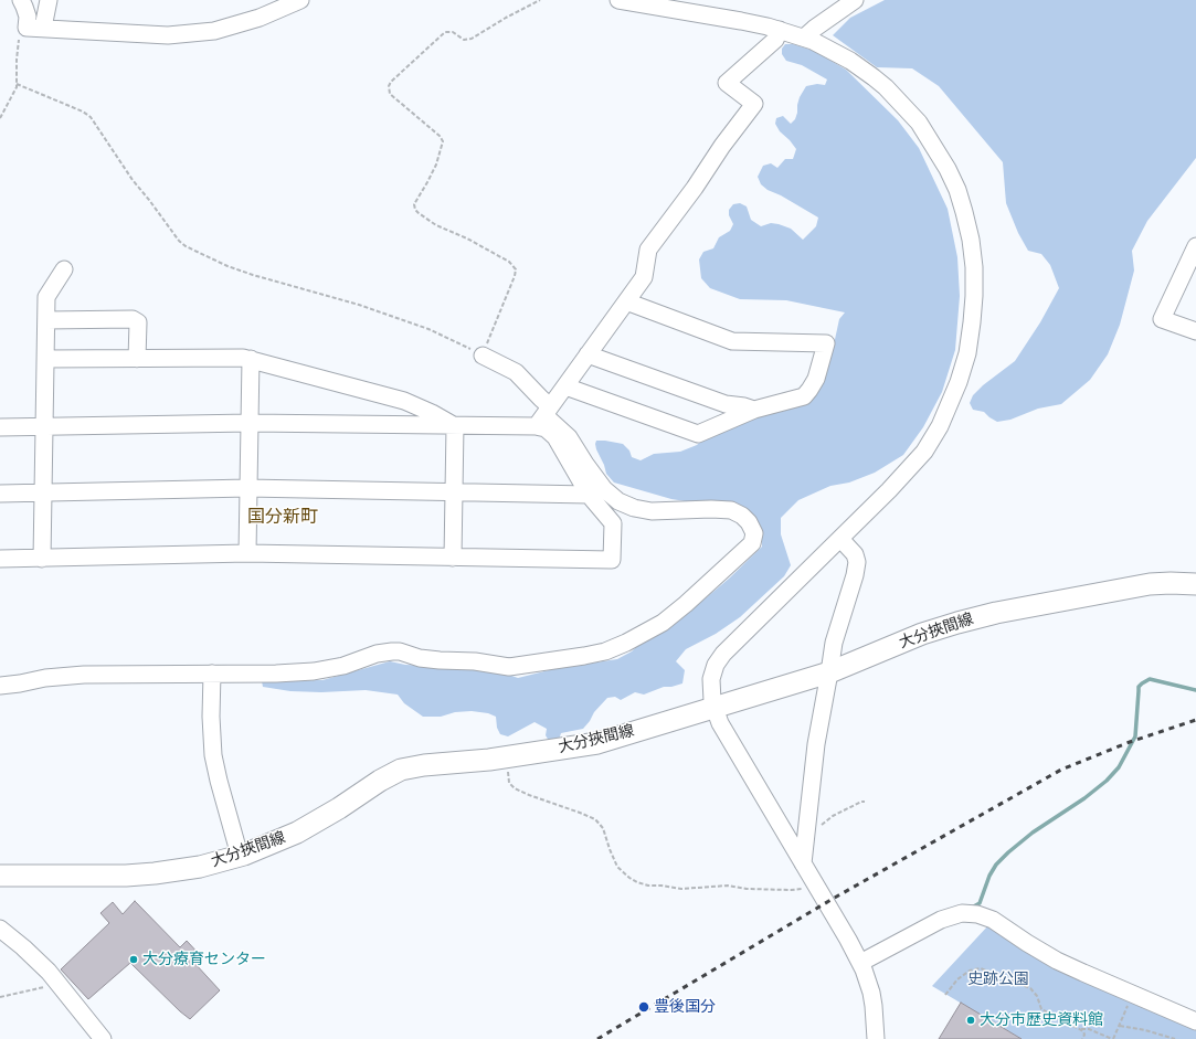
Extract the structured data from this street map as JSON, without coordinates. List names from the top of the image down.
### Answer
{
  "streets": {
    "main road": ["大分挾間線"]
  },
  "districts": ["国分新町"],
  "parks": ["史跡公園"],
  "places": ["大分療育センター", "豊後国分", "大分市歴史資料館"]
}
